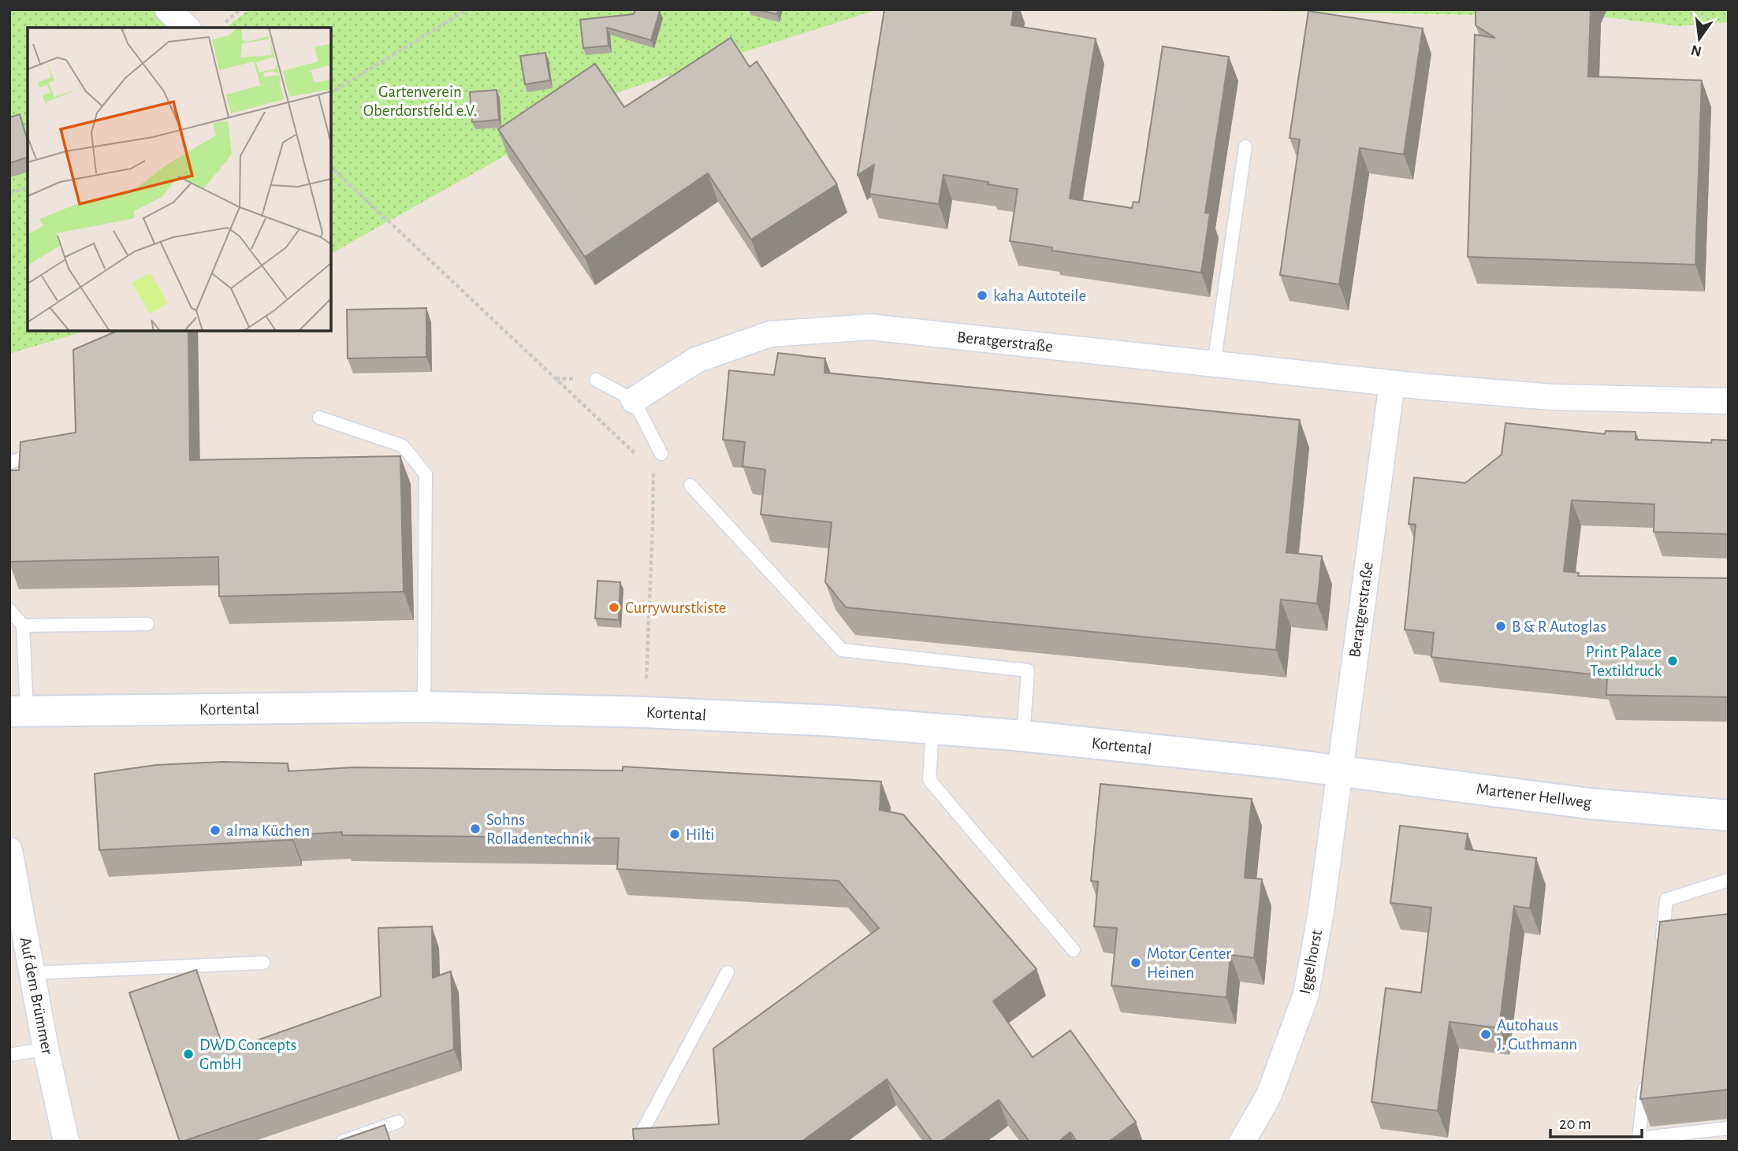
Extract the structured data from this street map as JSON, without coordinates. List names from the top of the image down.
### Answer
{
  "streets": {
    "street": [
      "Beratgerstraße",
      "Kortental",
      "Martener Hellweg",
      "Iggelhorst",
      "Auf dem Brümmer"
    ]
  },
  "crossings": [
    ["Beratgerstraße", "Kortental"],
    ["Beratgerstraße", "Martener Hellweg"],
    ["Beratgerstraße", "Iggelhorst"],
    ["Kortental", "Martener Hellweg"],
    ["Kortental", "Iggelhorst"],
    ["Martener Hellweg", "Iggelhorst"]
  ],
  "parks": ["Gartenverein Oberdorstfeld e.V."],
  "places": [
    "kaha Autoteile",
    "Currywurstkiste",
    "B & R Autoglas",
    "Print Palace Textildruck",
    "Sohns Rolladentechnik",
    "alma Küchen",
    "Hilti",
    "Motor Center Heinen",
    "Autohaus J. Guthmann",
    "DWD Concepts GmbH"
  ],
  "scale_bar": "20 m",
  "north": "bottom"
}
